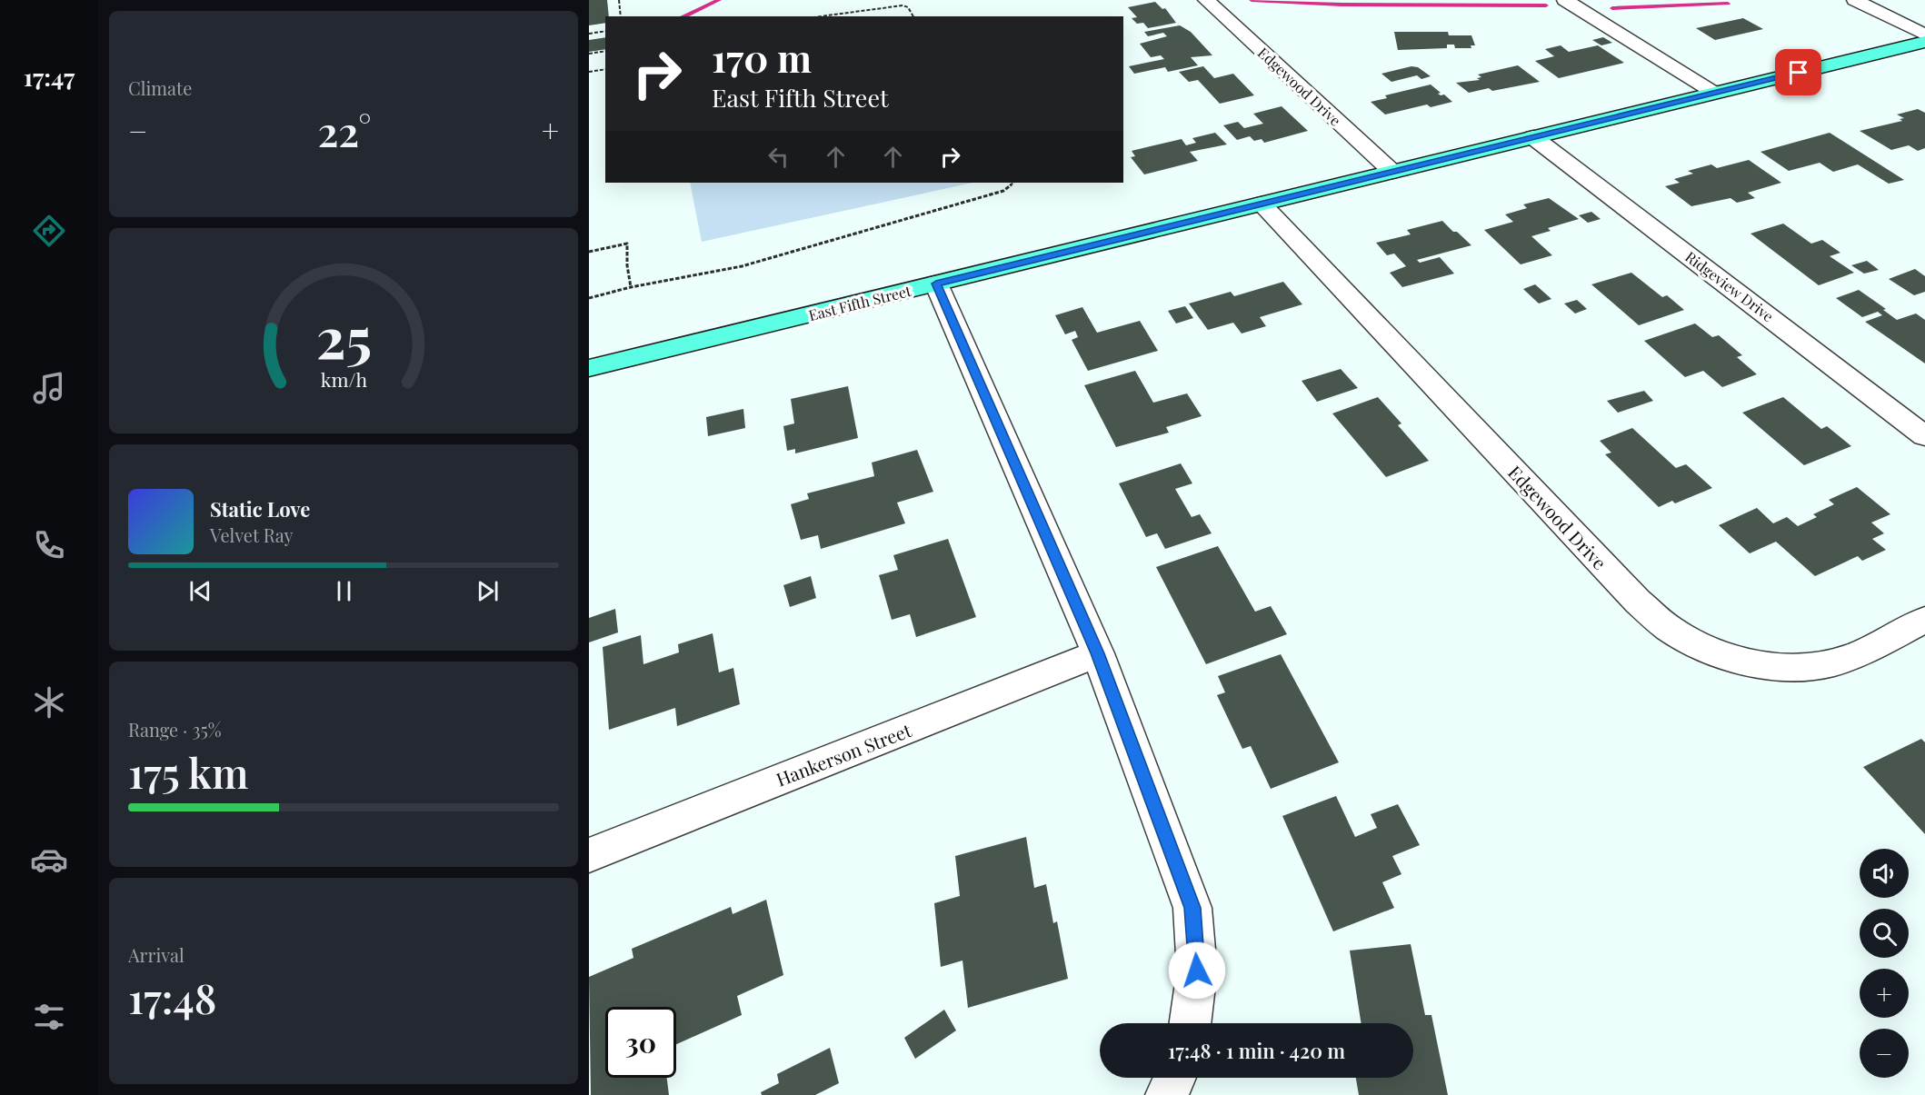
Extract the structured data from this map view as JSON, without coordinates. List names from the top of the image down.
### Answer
{
  "streets": {
    "main road": ["East Fifth Street"],
    "street": ["Edgewood Drive", "Ridgeview Drive", "Hankerson Street"]
  },
  "crossings": [
    ["Edgewood Drive", "East Fifth Street"],
    ["Ridgeview Drive", "East Fifth Street"]
  ],
  "page": {
    "tabs": "17:47",
    "tile": [
      "Climate",
      ["Range · 35%", "175 km"],
      ["Arrival", "17:48"]
    ],
    "turn": ["170 m", "East Fifth Street"],
    "heat": ["−", "22°", "+"],
    "song": ["Static Love", "Velvet Ray"],
    "map_buttons": ["+", "−"],
    "limit": "30",
    "trip": "17:48 · 1 min · 420 m",
    "gauge": ["25", "km/h"]
  }
}
